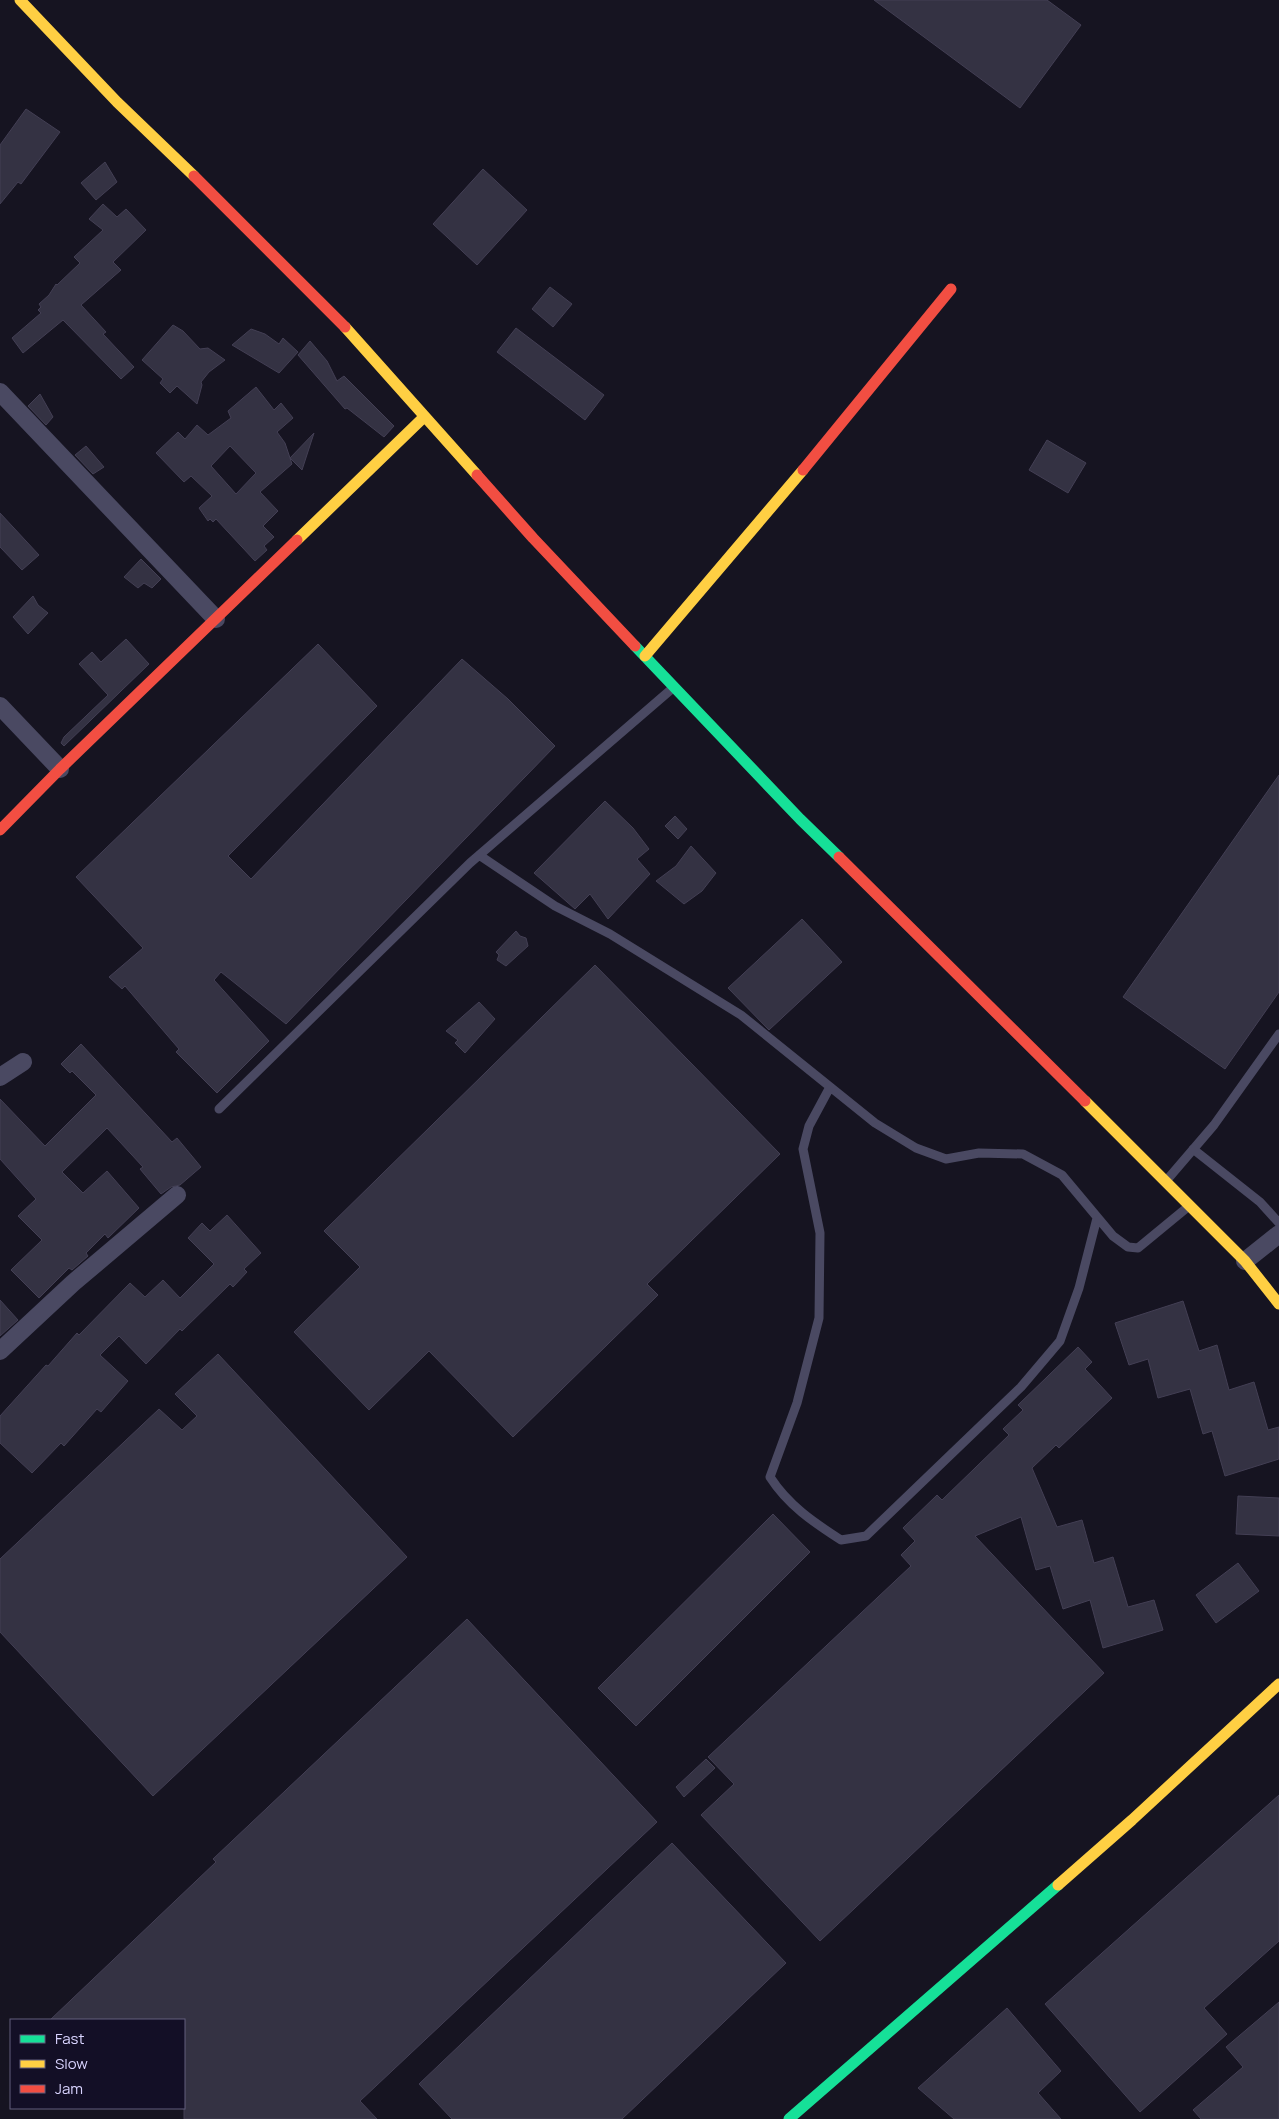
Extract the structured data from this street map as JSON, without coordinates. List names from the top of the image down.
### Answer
{
  "legend": ["Fast", "Slow", "Jam"]
}
